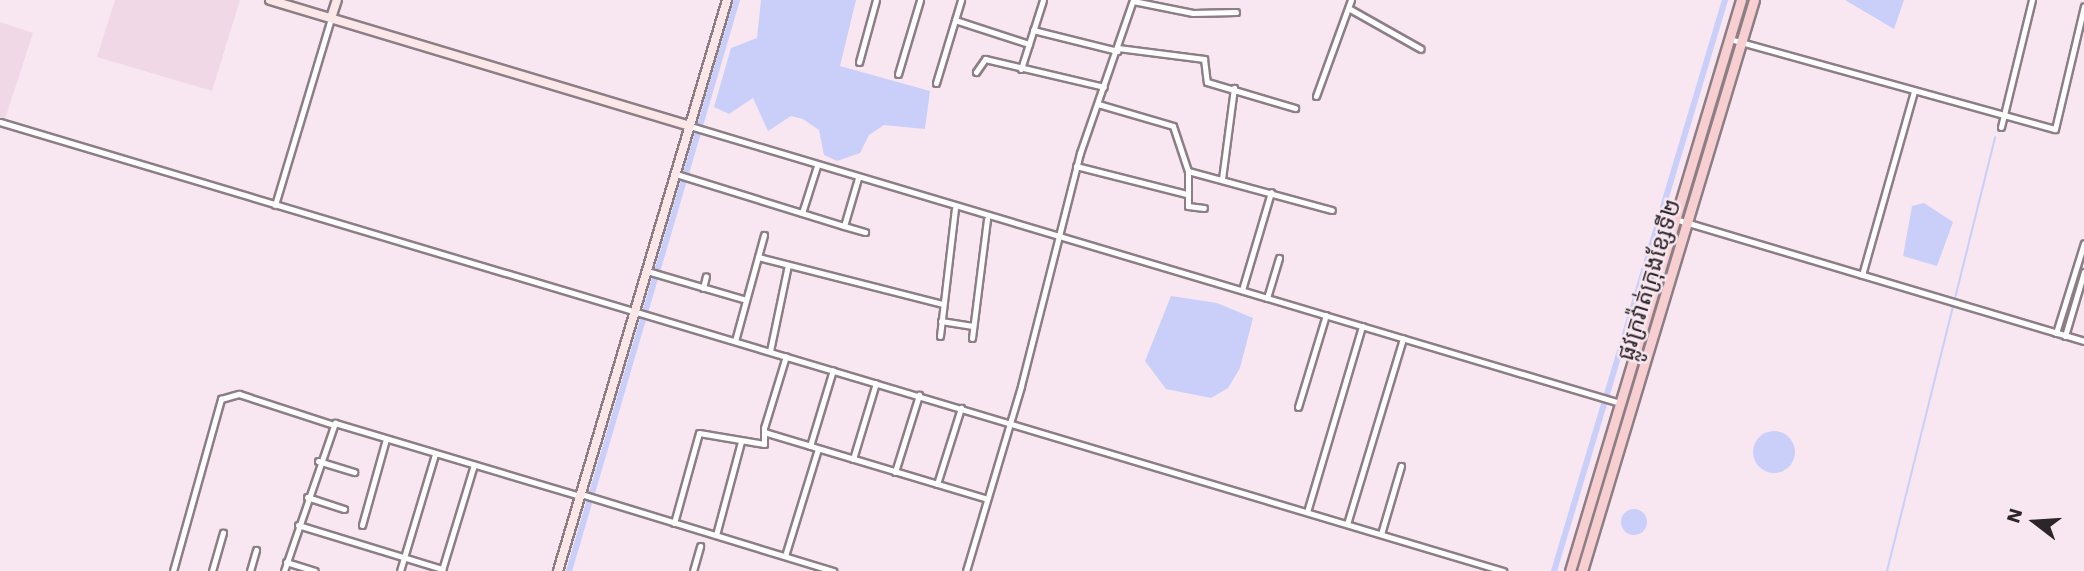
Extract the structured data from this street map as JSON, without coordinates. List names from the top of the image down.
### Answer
{
  "streets": {
    "main road": ["ផ្លូវក្រវ៉ាត់ក្រុងខ្សែទី២"]
  },
  "north": "left"
}
